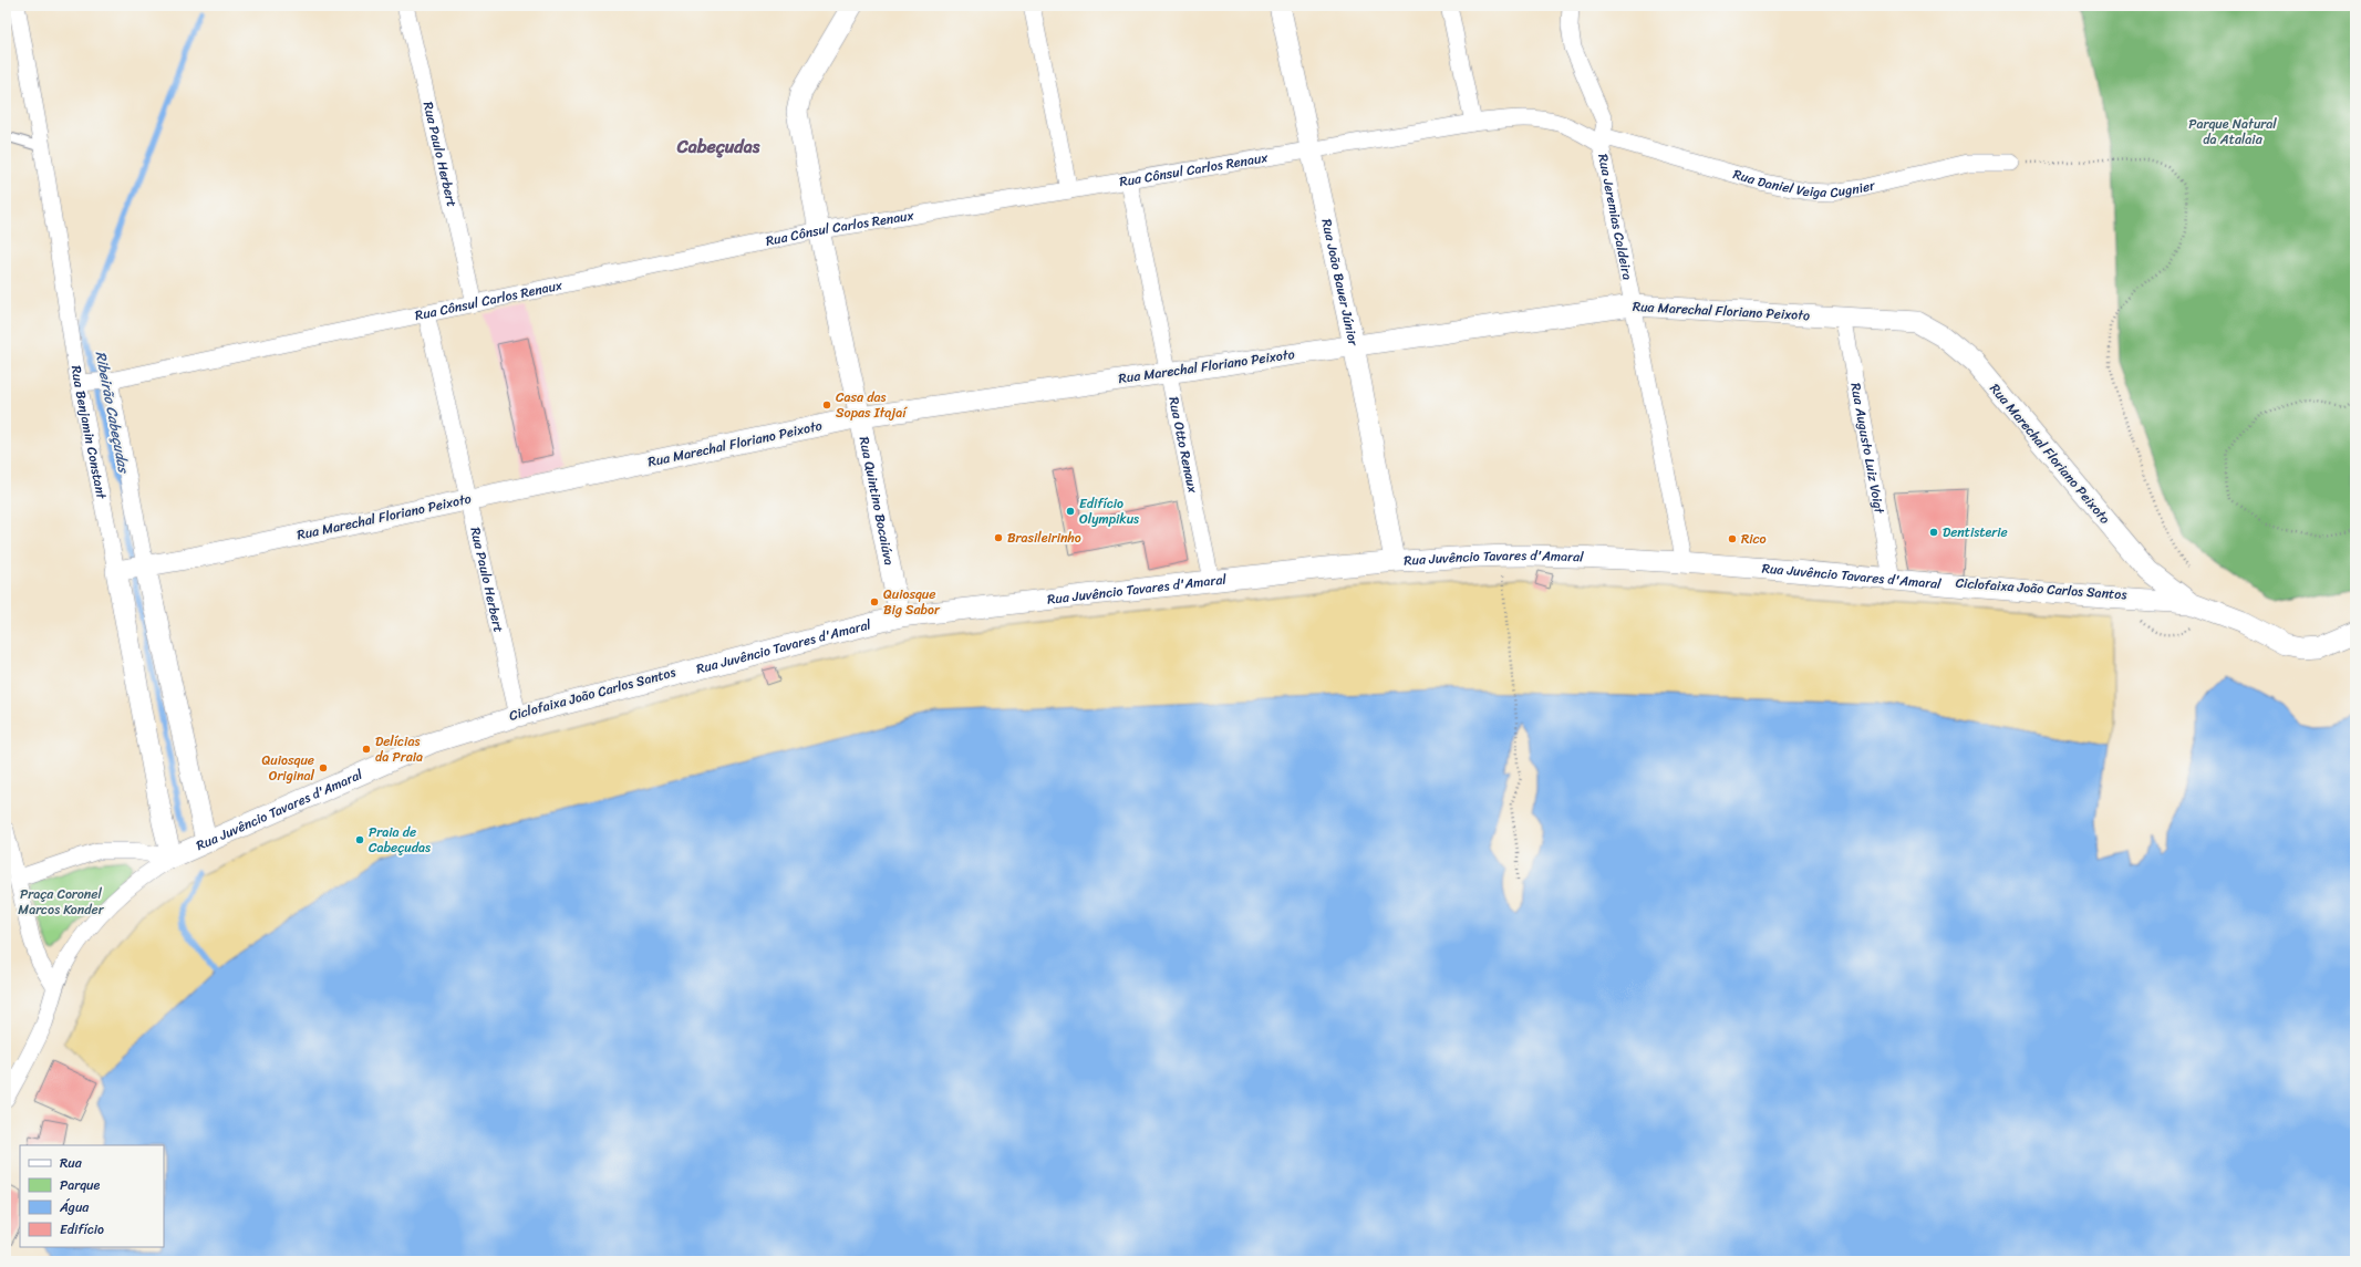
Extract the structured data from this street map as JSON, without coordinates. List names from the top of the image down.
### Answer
{
  "streets": {
    "street": [
      "Rua Paulo Herbert",
      "Rua Cônsul Carlos Renaux",
      "Rua Daniel Veiga Cugnier",
      "Rua Jeremias Caldeira",
      "Rua João Bauer Júnior",
      "Rua Marechal Floriano Peixoto",
      "Rua Benjamin Constant",
      "Rua Otto Renaux",
      "Rua Augusto Luiz Voigt",
      "Rua Quintino Bocaiúva",
      "Rua Juvêncio Tavares d'Amaral"
    ]
  },
  "crossings": [
    ["Rua Paulo Herbert", "Rua Cônsul Carlos Renaux"],
    ["Rua Paulo Herbert", "Rua Marechal Floriano Peixoto"],
    ["Rua Paulo Herbert", "Rua Juvêncio Tavares d'Amaral"],
    ["Rua Cônsul Carlos Renaux", "Rua Daniel Veiga Cugnier"],
    ["Rua Cônsul Carlos Renaux", "Rua Jeremias Caldeira"],
    ["Rua Cônsul Carlos Renaux", "Rua João Bauer Júnior"],
    ["Rua Cônsul Carlos Renaux", "Rua Benjamin Constant"],
    ["Rua Cônsul Carlos Renaux", "Rua Otto Renaux"],
    ["Rua Cônsul Carlos Renaux", "Rua Quintino Bocaiúva"],
    ["Rua Daniel Veiga Cugnier", "Rua Jeremias Caldeira"],
    ["Rua Jeremias Caldeira", "Rua Marechal Floriano Peixoto"],
    ["Rua Jeremias Caldeira", "Rua Juvêncio Tavares d'Amaral"],
    ["Rua João Bauer Júnior", "Rua Marechal Floriano Peixoto"],
    ["Rua João Bauer Júnior", "Rua Juvêncio Tavares d'Amaral"],
    ["Rua Marechal Floriano Peixoto", "Rua Benjamin Constant"],
    ["Rua Marechal Floriano Peixoto", "Rua Otto Renaux"],
    ["Rua Marechal Floriano Peixoto", "Rua Augusto Luiz Voigt"],
    ["Rua Marechal Floriano Peixoto", "Rua Quintino Bocaiúva"],
    ["Rua Marechal Floriano Peixoto", "Rua Juvêncio Tavares d'Amaral"],
    ["Rua Benjamin Constant", "Rua Juvêncio Tavares d'Amaral"],
    ["Rua Otto Renaux", "Rua Juvêncio Tavares d'Amaral"],
    ["Rua Augusto Luiz Voigt", "Rua Juvêncio Tavares d'Amaral"],
    ["Rua Quintino Bocaiúva", "Rua Juvêncio Tavares d'Amaral"]
  ],
  "districts": ["Cabeçudas"],
  "water": ["Ribeirão Cabeçudas"],
  "parks": ["Parque Natural da Atalaia", "Praça Coronel Marcos Konder"],
  "places": [
    "Casa das Sopas Itajaí",
    "Edifício Olympikus",
    "Dentisterie",
    "Brasileirinho",
    "Rico",
    "Quiosque Big Sabor",
    "Delícias da Praia",
    "Quiosque Original",
    "Praia de Cabeçudas"
  ],
  "legend": [
    "Rua",
    "Parque",
    "Água",
    "Edifício"
  ]
}
